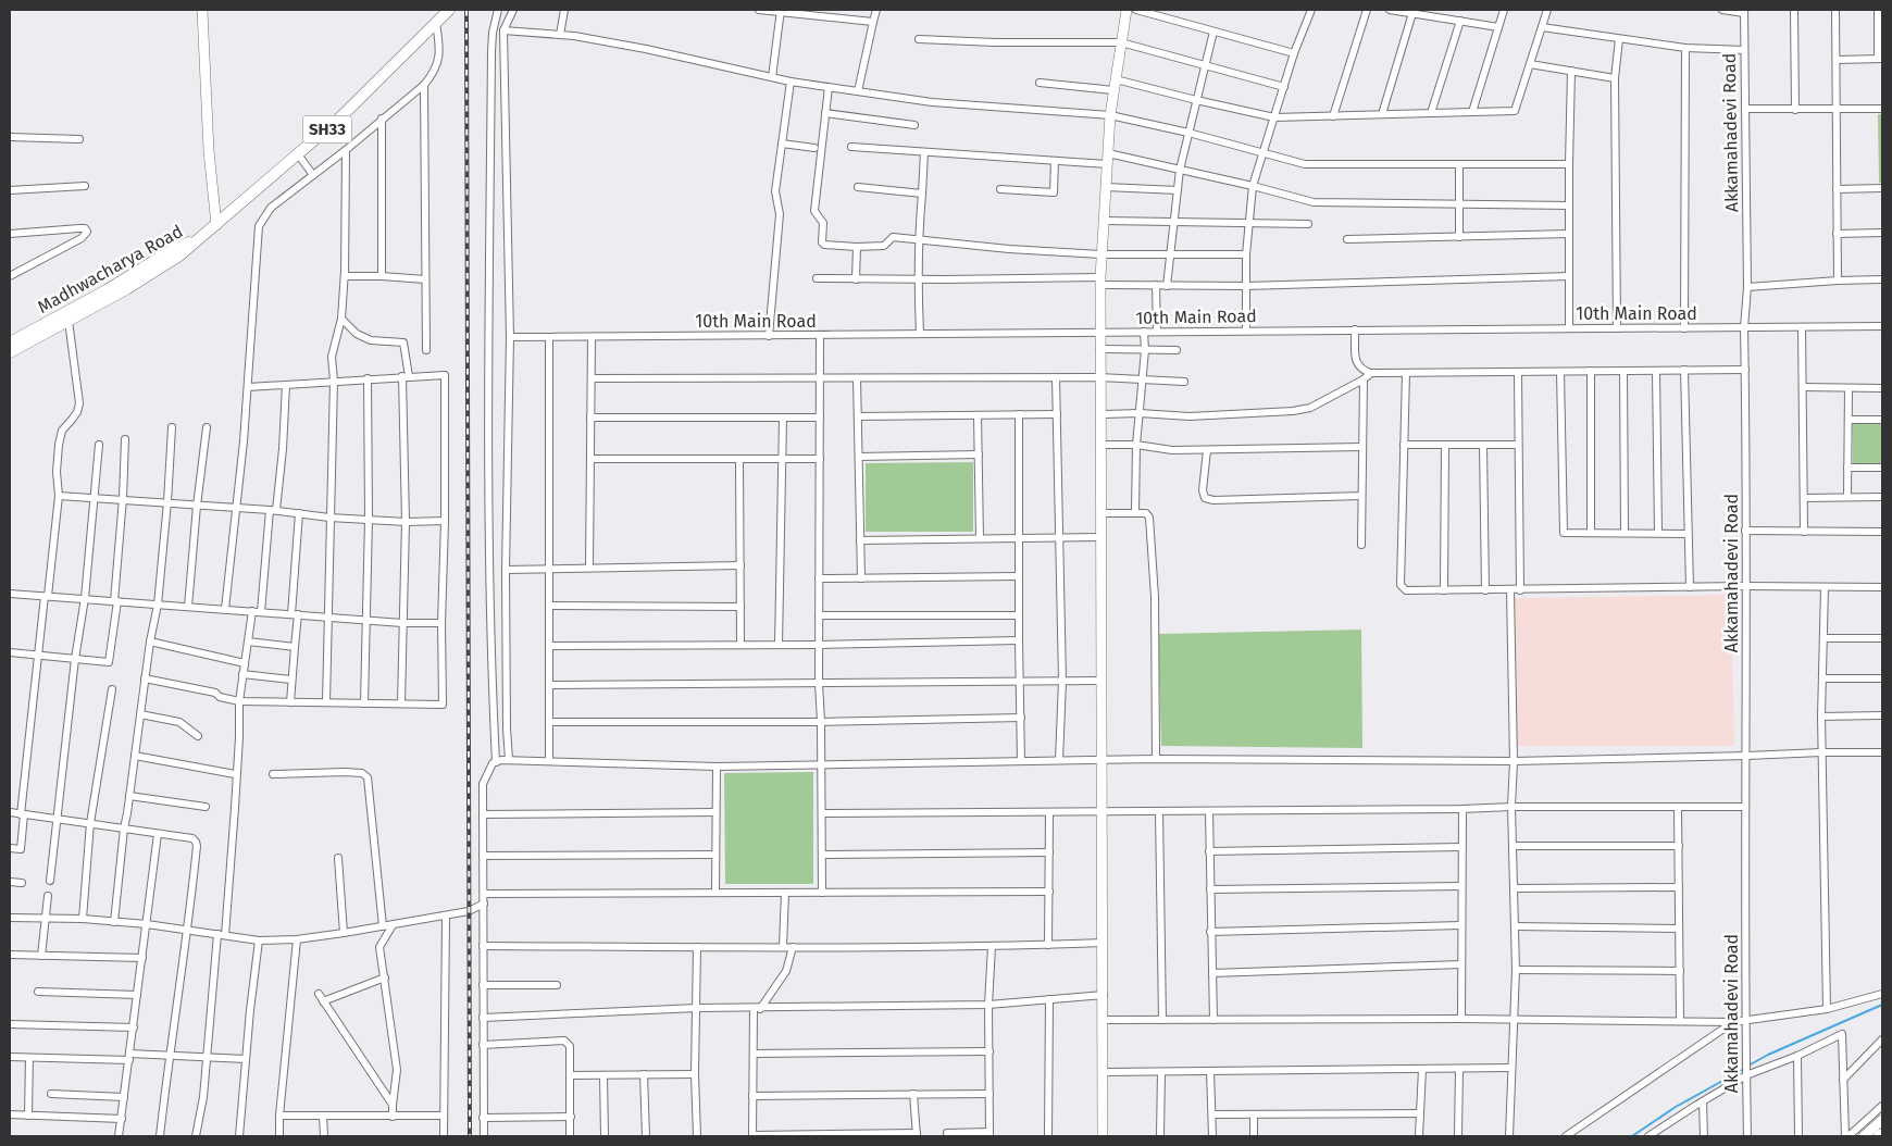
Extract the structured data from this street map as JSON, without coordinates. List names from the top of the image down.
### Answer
{
  "streets": {
    "main road": ["SH33", "Madhwacharya Road"],
    "street": ["Akkamahadevi Road", "10th Main Road"]
  },
  "crossings": [
    ["Akkamahadevi Road", "10th Main Road"]
  ]
}
